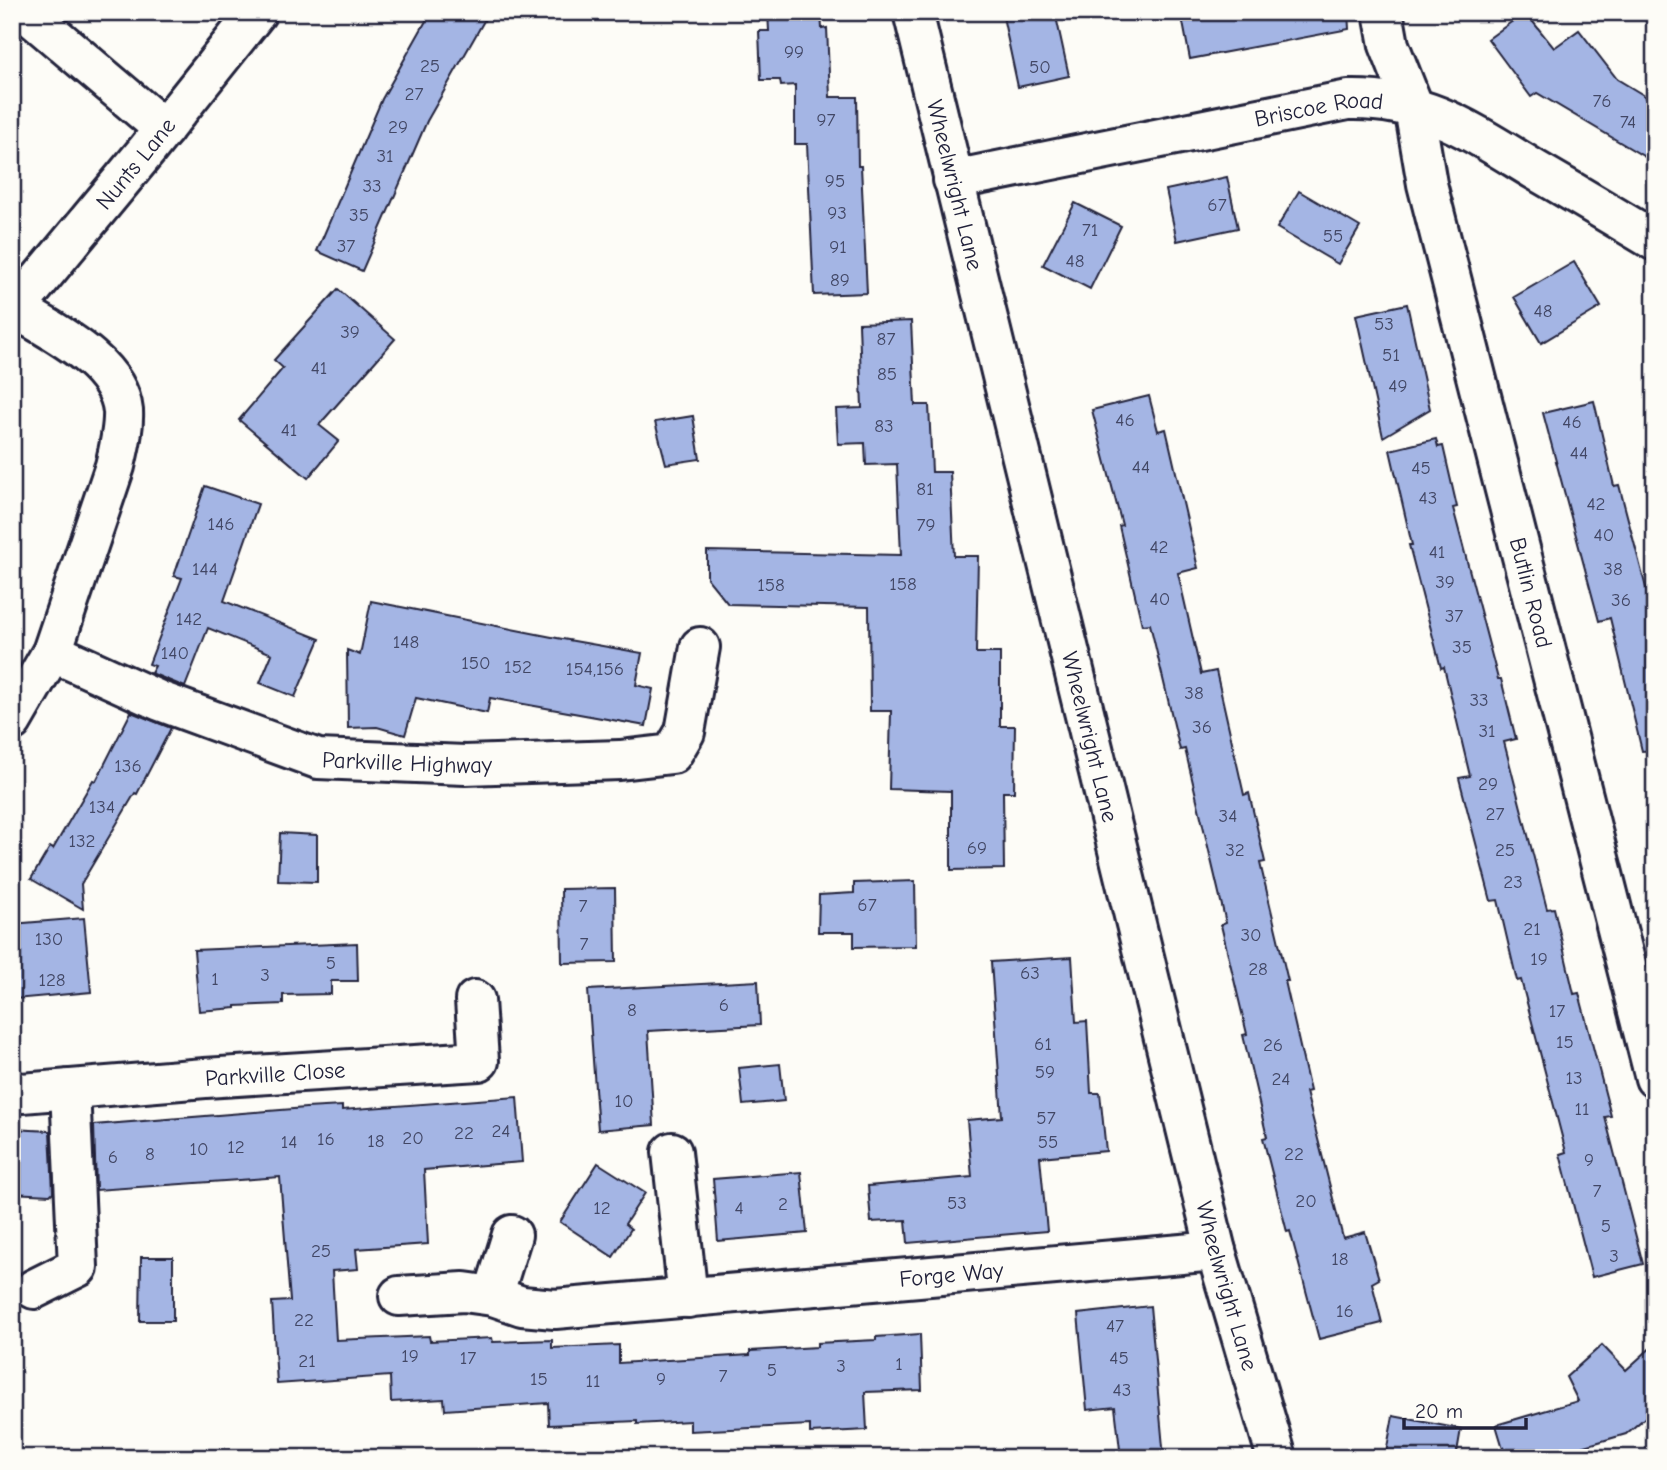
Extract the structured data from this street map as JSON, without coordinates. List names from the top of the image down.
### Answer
{
  "streets": {
    "street": [
      "Briscoe Road",
      "Nunts Lane",
      "Wheelwright Lane",
      "Butlin Road",
      "Parkville Highway",
      "Parkville Close",
      "Forge Way"
    ]
  },
  "crossings": [
    ["Briscoe Road", "Wheelwright Lane"],
    ["Briscoe Road", "Butlin Road"],
    ["Wheelwright Lane", "Forge Way"]
  ],
  "house_numbers": [
    "99",
    "25",
    "50",
    "27",
    "76",
    "97",
    "74",
    "29",
    "31",
    "95",
    "33",
    "67",
    "93",
    "35",
    "71",
    "55",
    "37",
    "91",
    "48",
    "89",
    "48",
    "53",
    "39",
    "87",
    "51",
    "41",
    "85",
    "49",
    "46",
    "46",
    "83",
    "41",
    "44",
    "44",
    "45",
    "81",
    "43",
    "42",
    "146",
    "79",
    "40",
    "42",
    "41",
    "144",
    "38",
    "39",
    "158",
    "158",
    "40",
    "36",
    "37",
    "142",
    "148",
    "35",
    "140",
    "150",
    "152",
    "154,156",
    "38",
    "33",
    "36",
    "31",
    "136",
    "29",
    "134",
    "27",
    "34",
    "132",
    "69",
    "32",
    "25",
    "23",
    "67",
    "7",
    "21",
    "30",
    "130",
    "7",
    "19",
    "5",
    "28",
    "63",
    "3",
    "1",
    "128",
    "6",
    "8",
    "17",
    "15",
    "61",
    "26",
    "59",
    "13",
    "24",
    "10",
    "11",
    "57",
    "24",
    "22",
    "20",
    "16",
    "18",
    "14",
    "55",
    "12",
    "10",
    "8",
    "22",
    "6",
    "9",
    "7",
    "20",
    "53",
    "2",
    "12",
    "4",
    "5",
    "25",
    "3",
    "18",
    "16",
    "22",
    "47",
    "19",
    "17",
    "45",
    "21",
    "1",
    "3",
    "5",
    "7",
    "15",
    "9",
    "11",
    "43"
  ],
  "scale_bar": "20 m"
}
